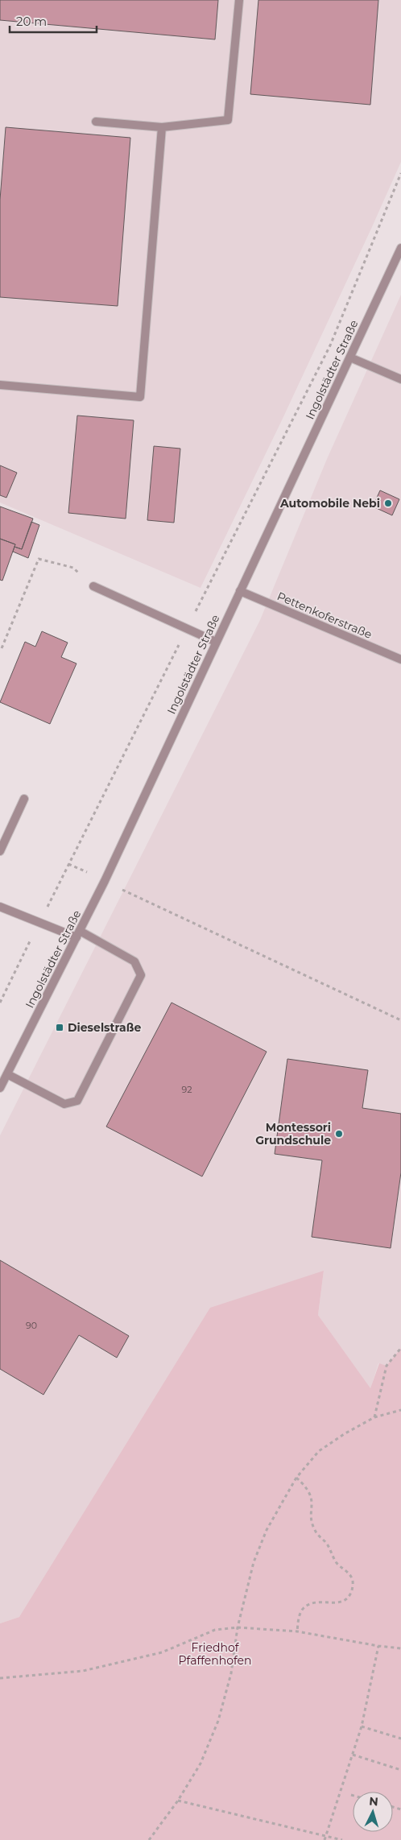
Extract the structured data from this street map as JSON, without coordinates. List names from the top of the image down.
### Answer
{
  "streets": {
    "street": ["Ingolstädter Straße", "Pettenkoferstraße"]
  },
  "crossings": [
    ["Ingolstädter Straße", "Pettenkoferstraße"]
  ],
  "parks": ["Friedhof Pfaffenhofen"],
  "places": {
    "other": ["Automobile Nebi", "Montessori Grundschule"],
    "transit": ["Dieselstraße"]
  },
  "house_numbers": ["92", "90"],
  "scale_bar": "20 m",
  "north": "top"
}
